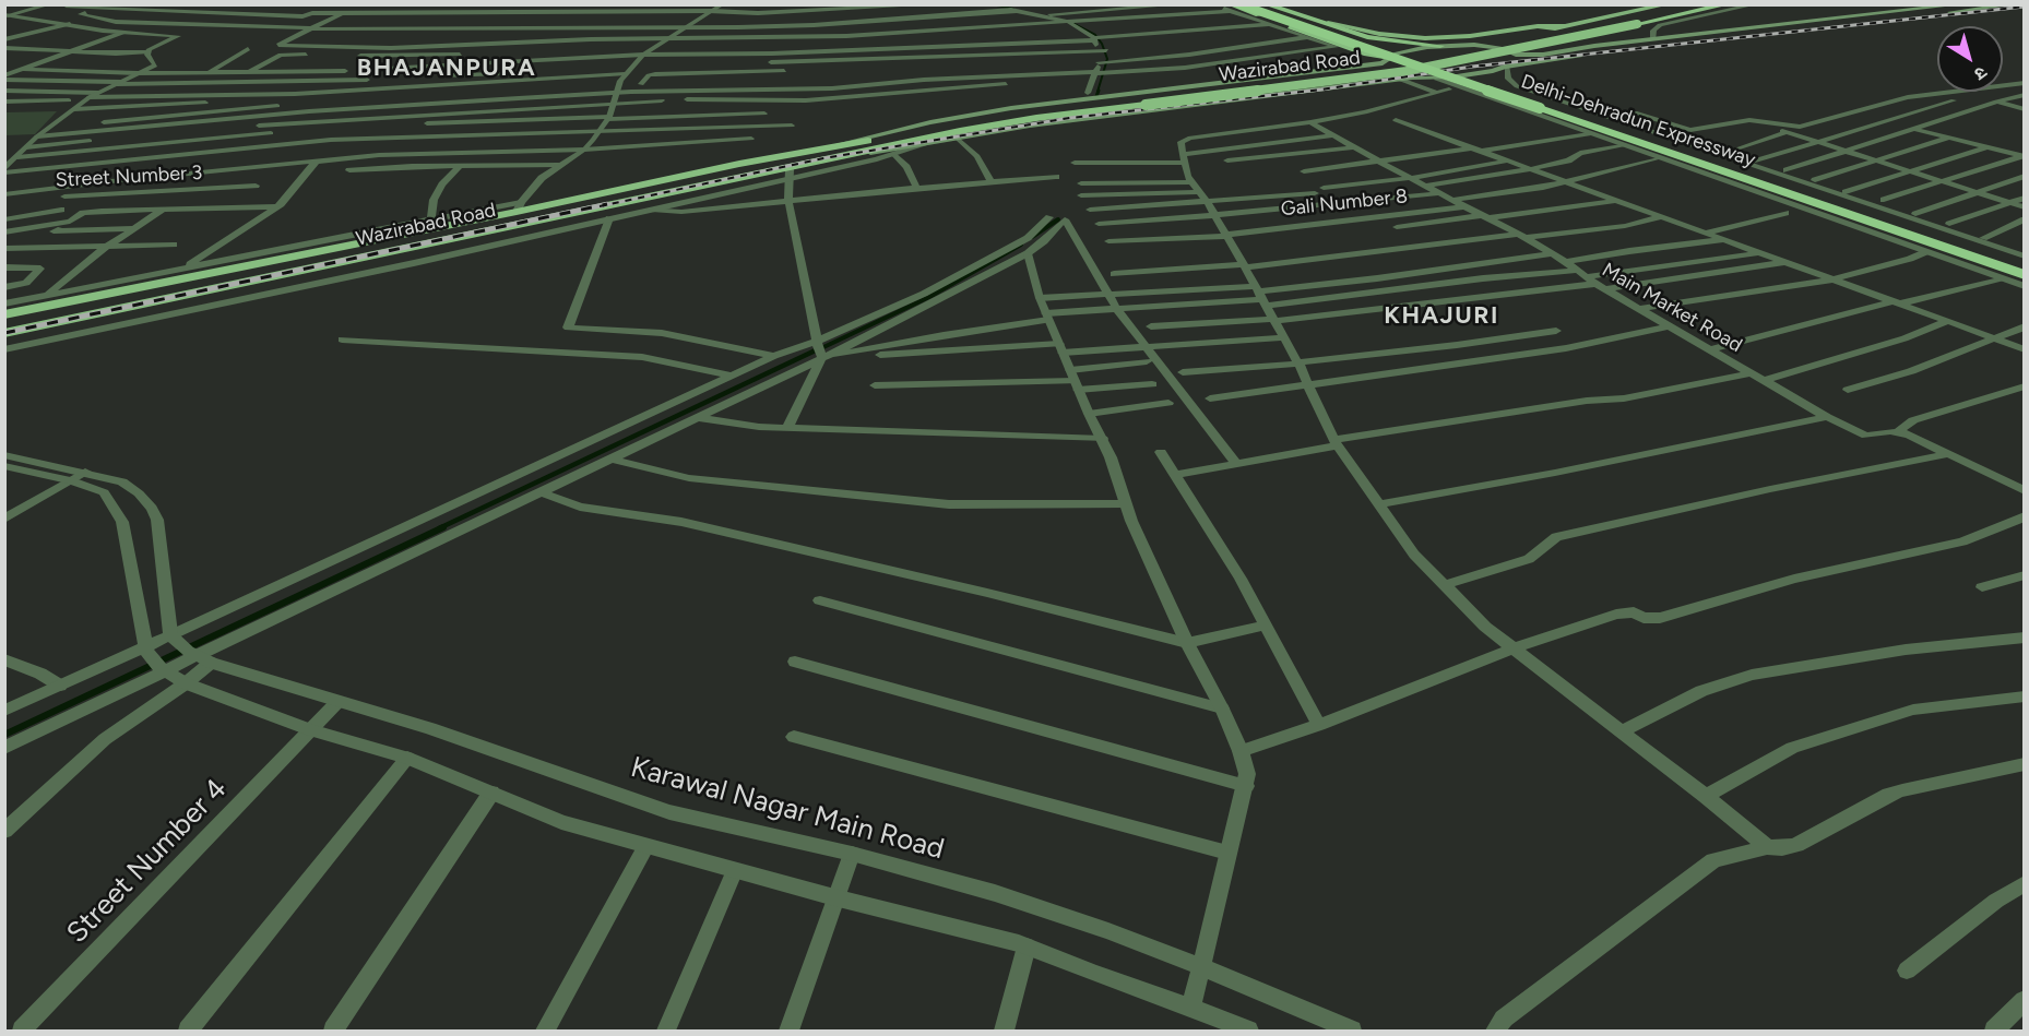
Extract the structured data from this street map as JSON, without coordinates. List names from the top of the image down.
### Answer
{
  "streets": {
    "highway": ["Wazirabad Road", "Delhi-Dehradun Expressway"],
    "street": [
      "Street Number 3",
      "Gali Number 8",
      "Main Market Road",
      "Karawal Nagar Main Road",
      "Street Number 4"
    ]
  },
  "crossings": [
    ["Gali Number 8", "Main Market Road"],
    ["Karawal Nagar Main Road", "Street Number 4"]
  ],
  "districts": ["BHAJANPURA", "KHAJURI"],
  "north": "bottom right"
}
